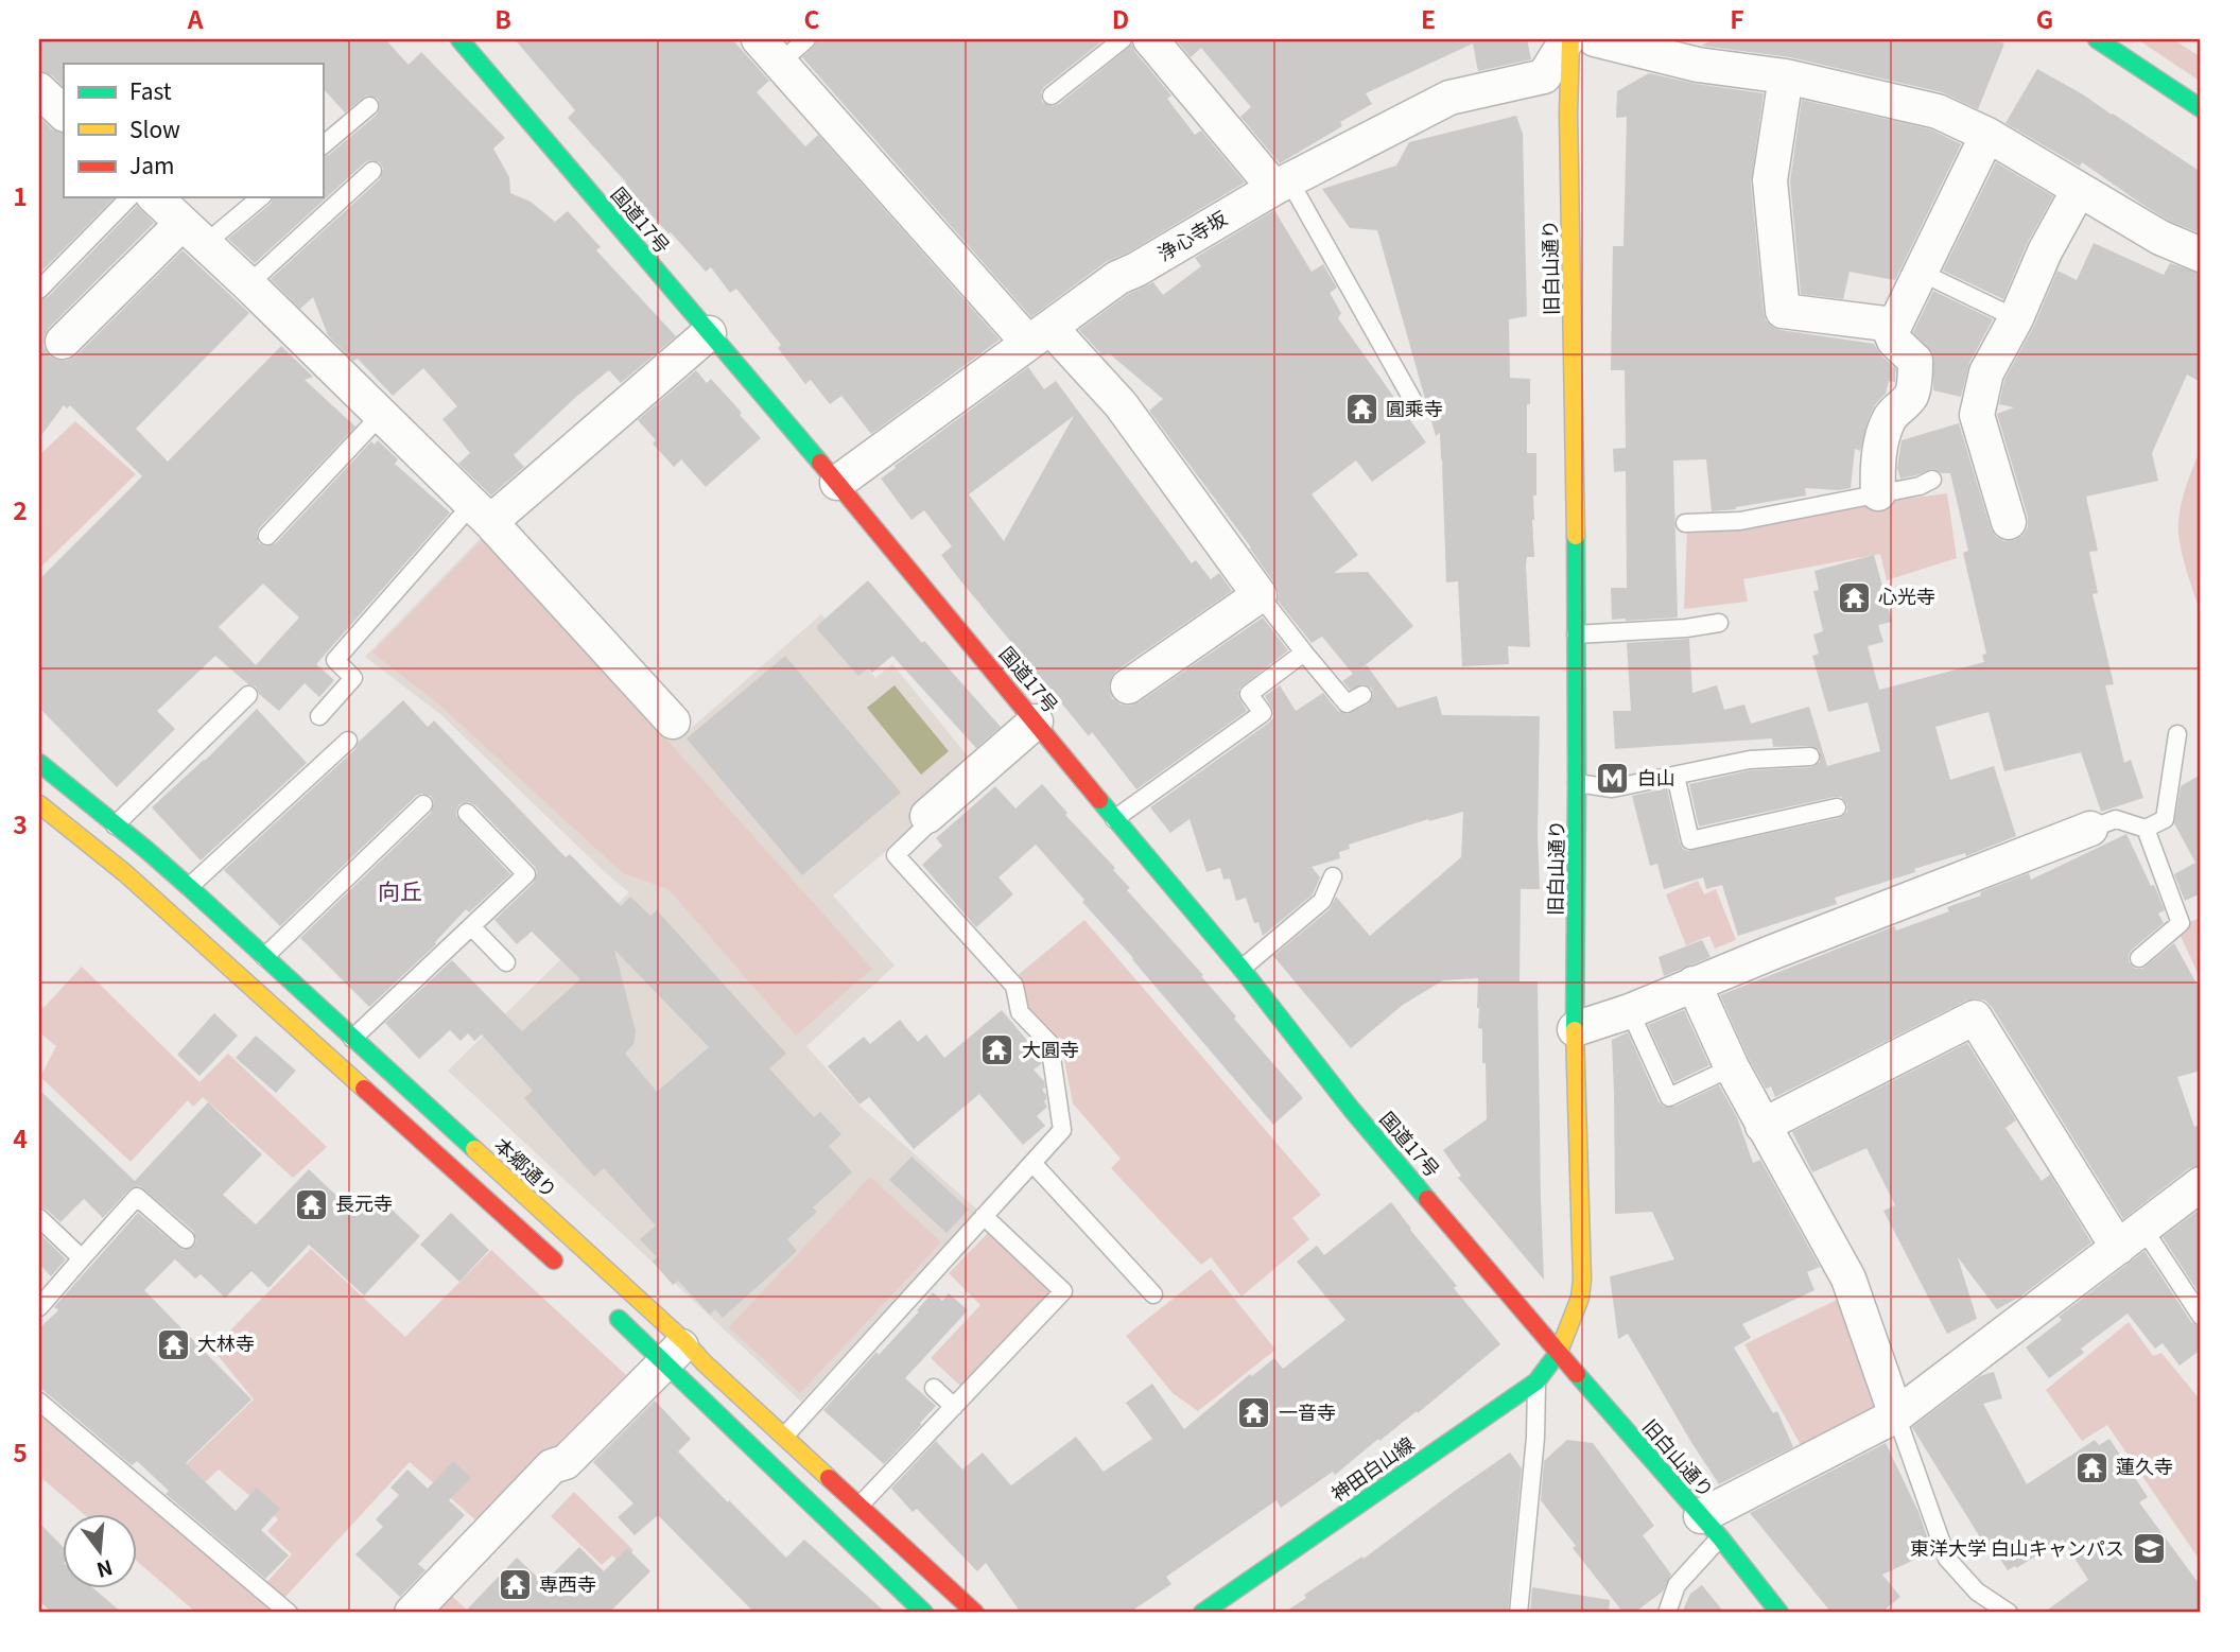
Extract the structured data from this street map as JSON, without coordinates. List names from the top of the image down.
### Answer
{
  "streets": {
    "main road": [
      "国道17号",
      "旧白山通り",
      "本郷通り",
      "神田白山線"
    ],
    "street": ["浄心寺坂"]
  },
  "crossings": [
    ["国道17号", "浄心寺坂"],
    ["国道17号", "旧白山通り"],
    ["国道17号", "神田白山線"],
    ["浄心寺坂", "旧白山通り"],
    ["旧白山通り", "神田白山線"]
  ],
  "districts": ["向丘"],
  "places": {
    "temple": [
      "圓乘寺",
      "心光寺",
      "大圓寺",
      "長元寺",
      "大林寺",
      "一音寺",
      "蓮久寺",
      "専西寺"
    ],
    "metro station": ["白山"],
    "school or university": ["東洋大学 白山キャンパス"]
  },
  "legend": ["Fast", "Slow", "Jam"],
  "north": "bottom",
  "grid": {
    "columns": [
      "A",
      "B",
      "C",
      "D",
      "E",
      "F",
      "G"
    ],
    "rows": [
      "1",
      "2",
      "3",
      "4",
      "5"
    ]
  }
}
